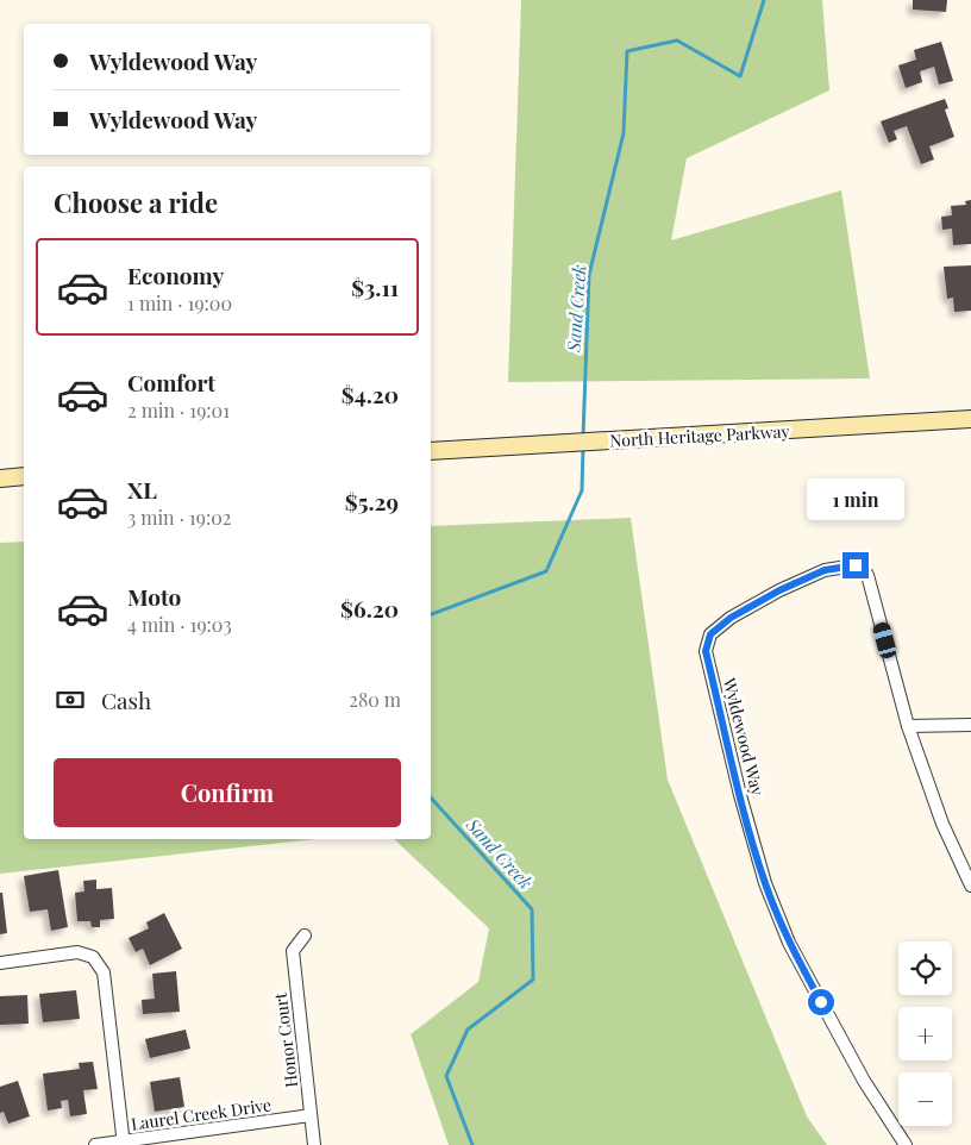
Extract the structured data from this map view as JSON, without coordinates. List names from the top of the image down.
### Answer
{
  "streets": {
    "main road": ["North Heritage Parkway"],
    "street": ["Wyldewood Way", "Honor Court", "Laurel Creek Drive"]
  },
  "crossings": [
    ["Honor Court", "Laurel Creek Drive"]
  ],
  "water": ["Sand Creek"],
  "page": {
    "banner": ["Wyldewood Way", "Wyldewood Way"],
    "heading": "Choose a ride",
    "list": [
      {
        "name": "Economy",
        "note": "1 min · 19:00",
        "value": "$3.11"
      },
      {
        "name": "Comfort",
        "note": "2 min · 19:01",
        "value": "$4.20"
      },
      {
        "name": "XL",
        "note": "3 min · 19:02",
        "value": "$5.29"
      },
      {
        "name": "Moto",
        "note": "4 min · 19:03",
        "value": "$6.20"
      }
    ],
    "bubble": "1 min",
    "pay": ["Cash", "280 m"],
    "buttons": "Confirm",
    "map_buttons": ["+", "−"]
  }
}
